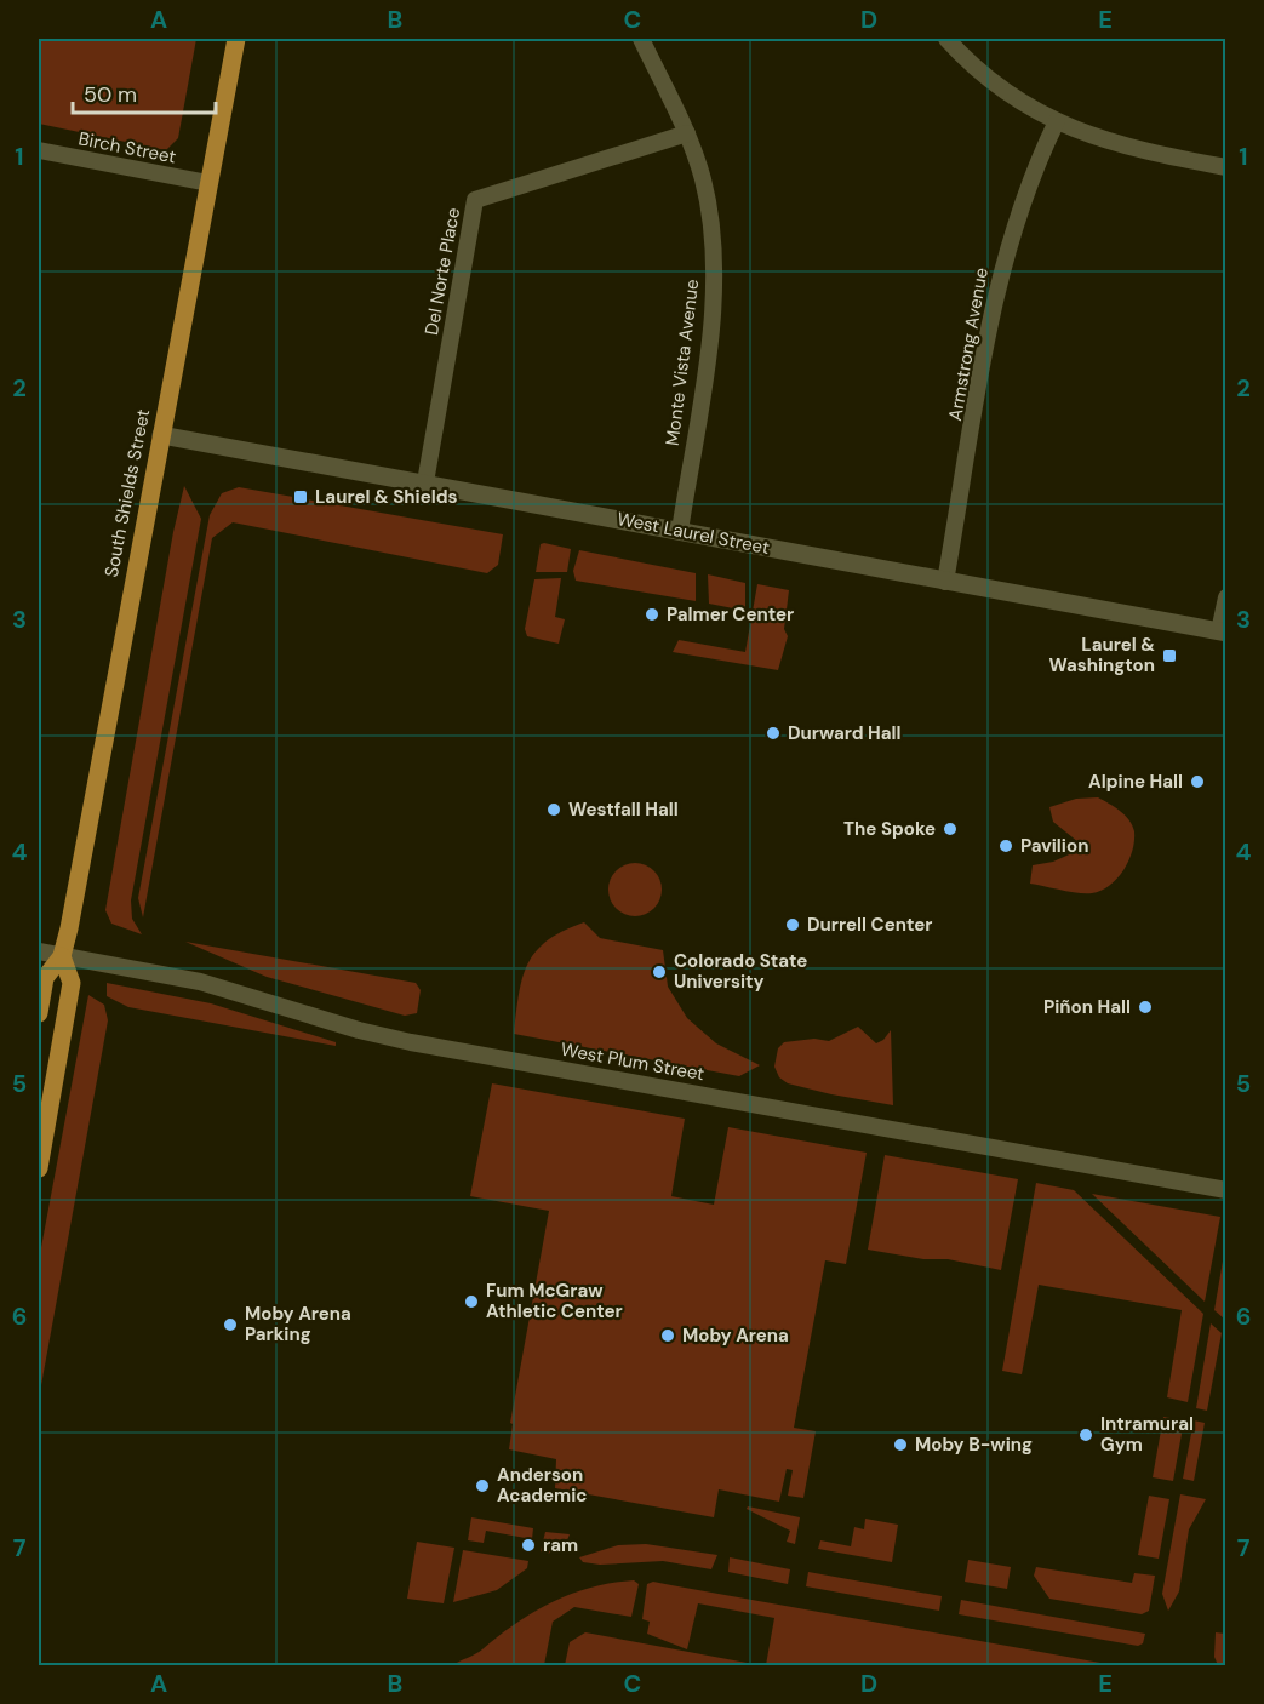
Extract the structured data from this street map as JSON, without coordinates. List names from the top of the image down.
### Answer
{
  "streets": {
    "main road": ["South Shields Street", "West Laurel Street"],
    "street": [
      "Birch Street",
      "Del Norte Place",
      "Armstrong Avenue",
      "Monte Vista Avenue",
      "West Plum Street"
    ]
  },
  "crossings": [
    ["Birch Street", "South Shields Street"],
    ["Del Norte Place", "Monte Vista Avenue"],
    ["Del Norte Place", "West Laurel Street"],
    ["Armstrong Avenue", "West Laurel Street"],
    ["Monte Vista Avenue", "West Laurel Street"],
    ["South Shields Street", "West Laurel Street"],
    ["South Shields Street", "West Plum Street"]
  ],
  "places": {
    "transit": ["Laurel & Shields", "Laurel & Washington"],
    "other": [
      "Palmer Center",
      "Durward Hall",
      "Alpine Hall",
      "Westfall Hall",
      "The Spoke",
      "Pavilion",
      "Durrell Center",
      "Colorado State University",
      "Piñon Hall",
      "Fum McGraw Athletic Center",
      "Moby Arena Parking",
      "Moby Arena",
      "Intramural Gym",
      "Moby B-wing",
      "Anderson Academic",
      "ram"
    ]
  },
  "scale_bar": "50 m",
  "grid": {
    "columns": [
      "A",
      "B",
      "C",
      "D",
      "E"
    ],
    "rows": [
      "1",
      "2",
      "3",
      "4",
      "5",
      "6",
      "7"
    ]
  }
}
